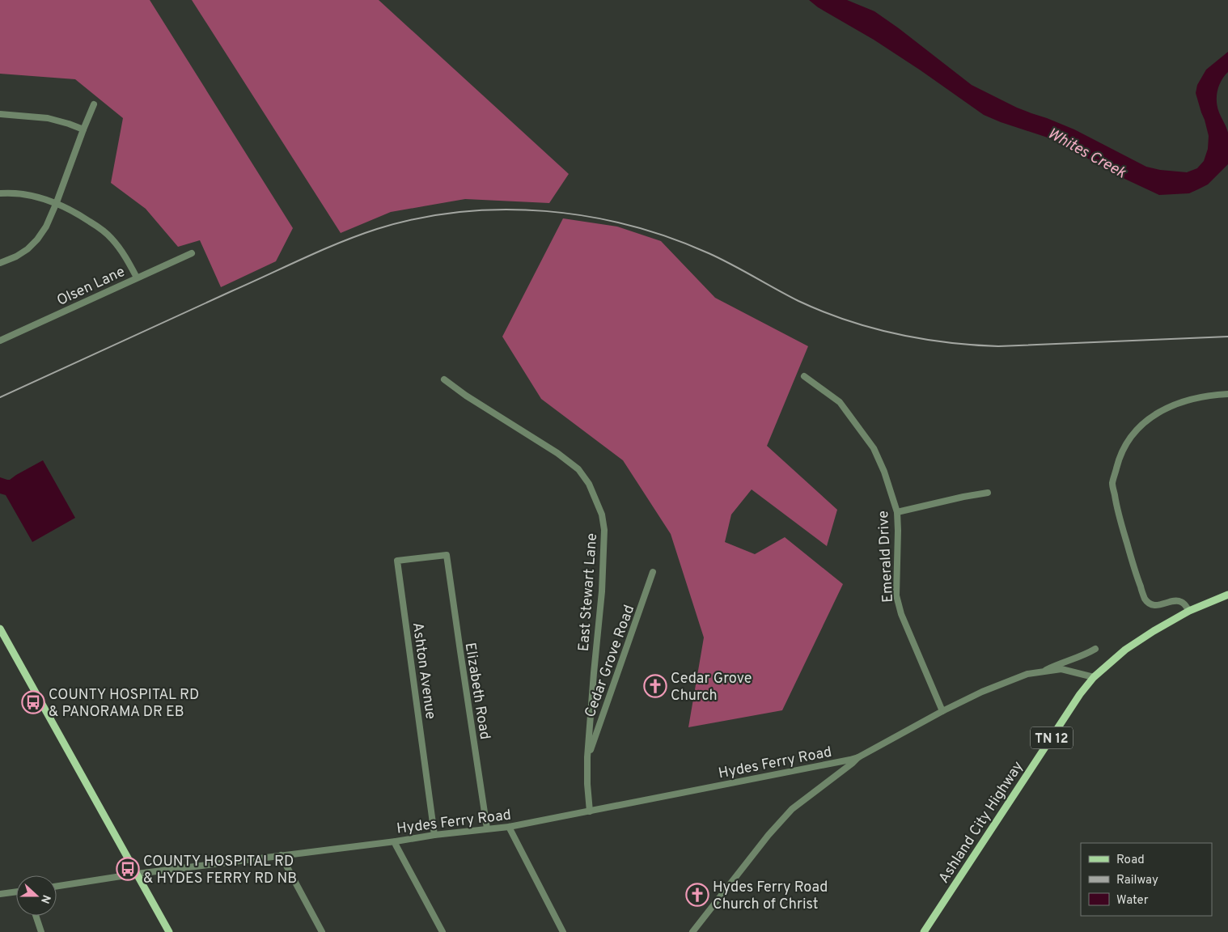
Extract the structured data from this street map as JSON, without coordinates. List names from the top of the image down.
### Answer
{
  "streets": {
    "main road": ["TN 12", "Ashland City Highway"],
    "street": [
      "Olsen Lane",
      "Emerald Drive",
      "East Stewart Lane",
      "Cedar Grove Road",
      "Ashton Avenue",
      "Elizabeth Road",
      "Hydes Ferry Road"
    ]
  },
  "crossings": [
    ["East Stewart Lane", "Cedar Grove Road"],
    ["East Stewart Lane", "Hydes Ferry Road"],
    ["Ashton Avenue", "Elizabeth Road"],
    ["Ashton Avenue", "Hydes Ferry Road"],
    ["Elizabeth Road", "Hydes Ferry Road"]
  ],
  "water": ["Whites Creek"],
  "places": {
    "church": ["Cedar Grove Church", "Hydes Ferry Road Church of Christ"],
    "bus stop": ["COUNTY HOSPITAL RD & PANORAMA DR EB", "COUNTY HOSPITAL RD & HYDES FERRY RD NB"]
  },
  "legend": ["Road", "Railway", "Water"],
  "north": "right"
}
